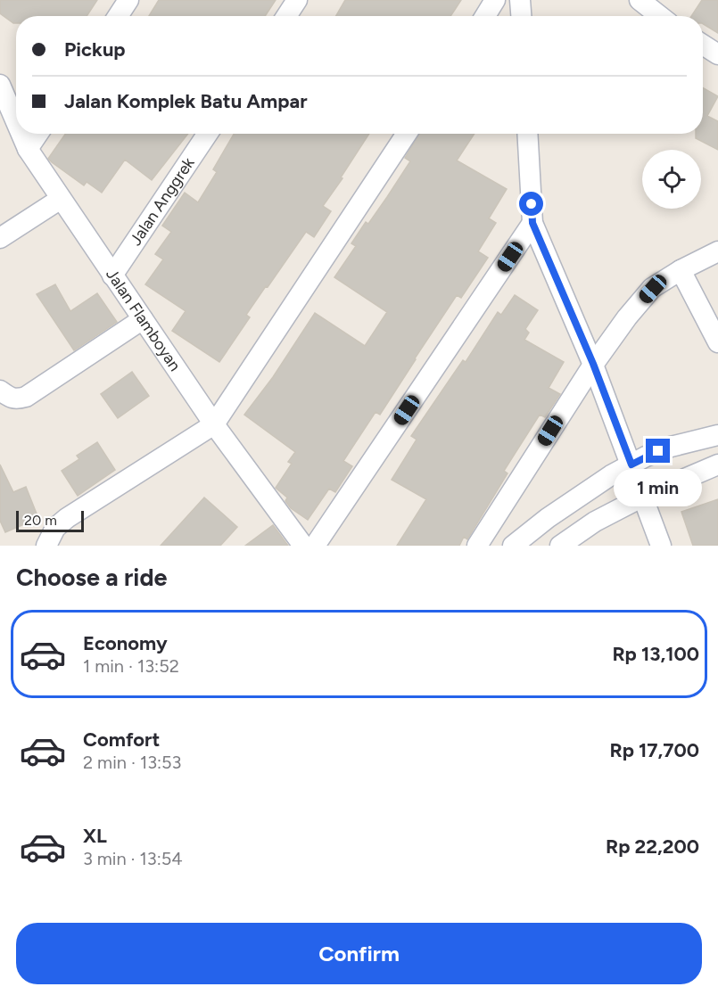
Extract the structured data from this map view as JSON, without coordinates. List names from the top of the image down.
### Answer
{
  "streets": {
    "street": ["Jalan Anggrek", "Jalan Flamboyan"]
  },
  "crossings": [
    ["Jalan Anggrek", "Jalan Flamboyan"]
  ],
  "scale_bar": "20 m",
  "page": {
    "banner": ["Pickup", "Jalan Komplek Batu Ampar"],
    "bubble": "1 min",
    "scale": "20 m",
    "heading": "Choose a ride",
    "list": [
      {
        "name": "Economy",
        "note": "1 min · 13:52",
        "value": "Rp 13,100"
      },
      {
        "name": "Comfort",
        "note": "2 min · 13:53",
        "value": "Rp 17,700"
      },
      {
        "name": "XL",
        "note": "3 min · 13:54",
        "value": "Rp 22,200"
      }
    ],
    "buttons": "Confirm"
  }
}
